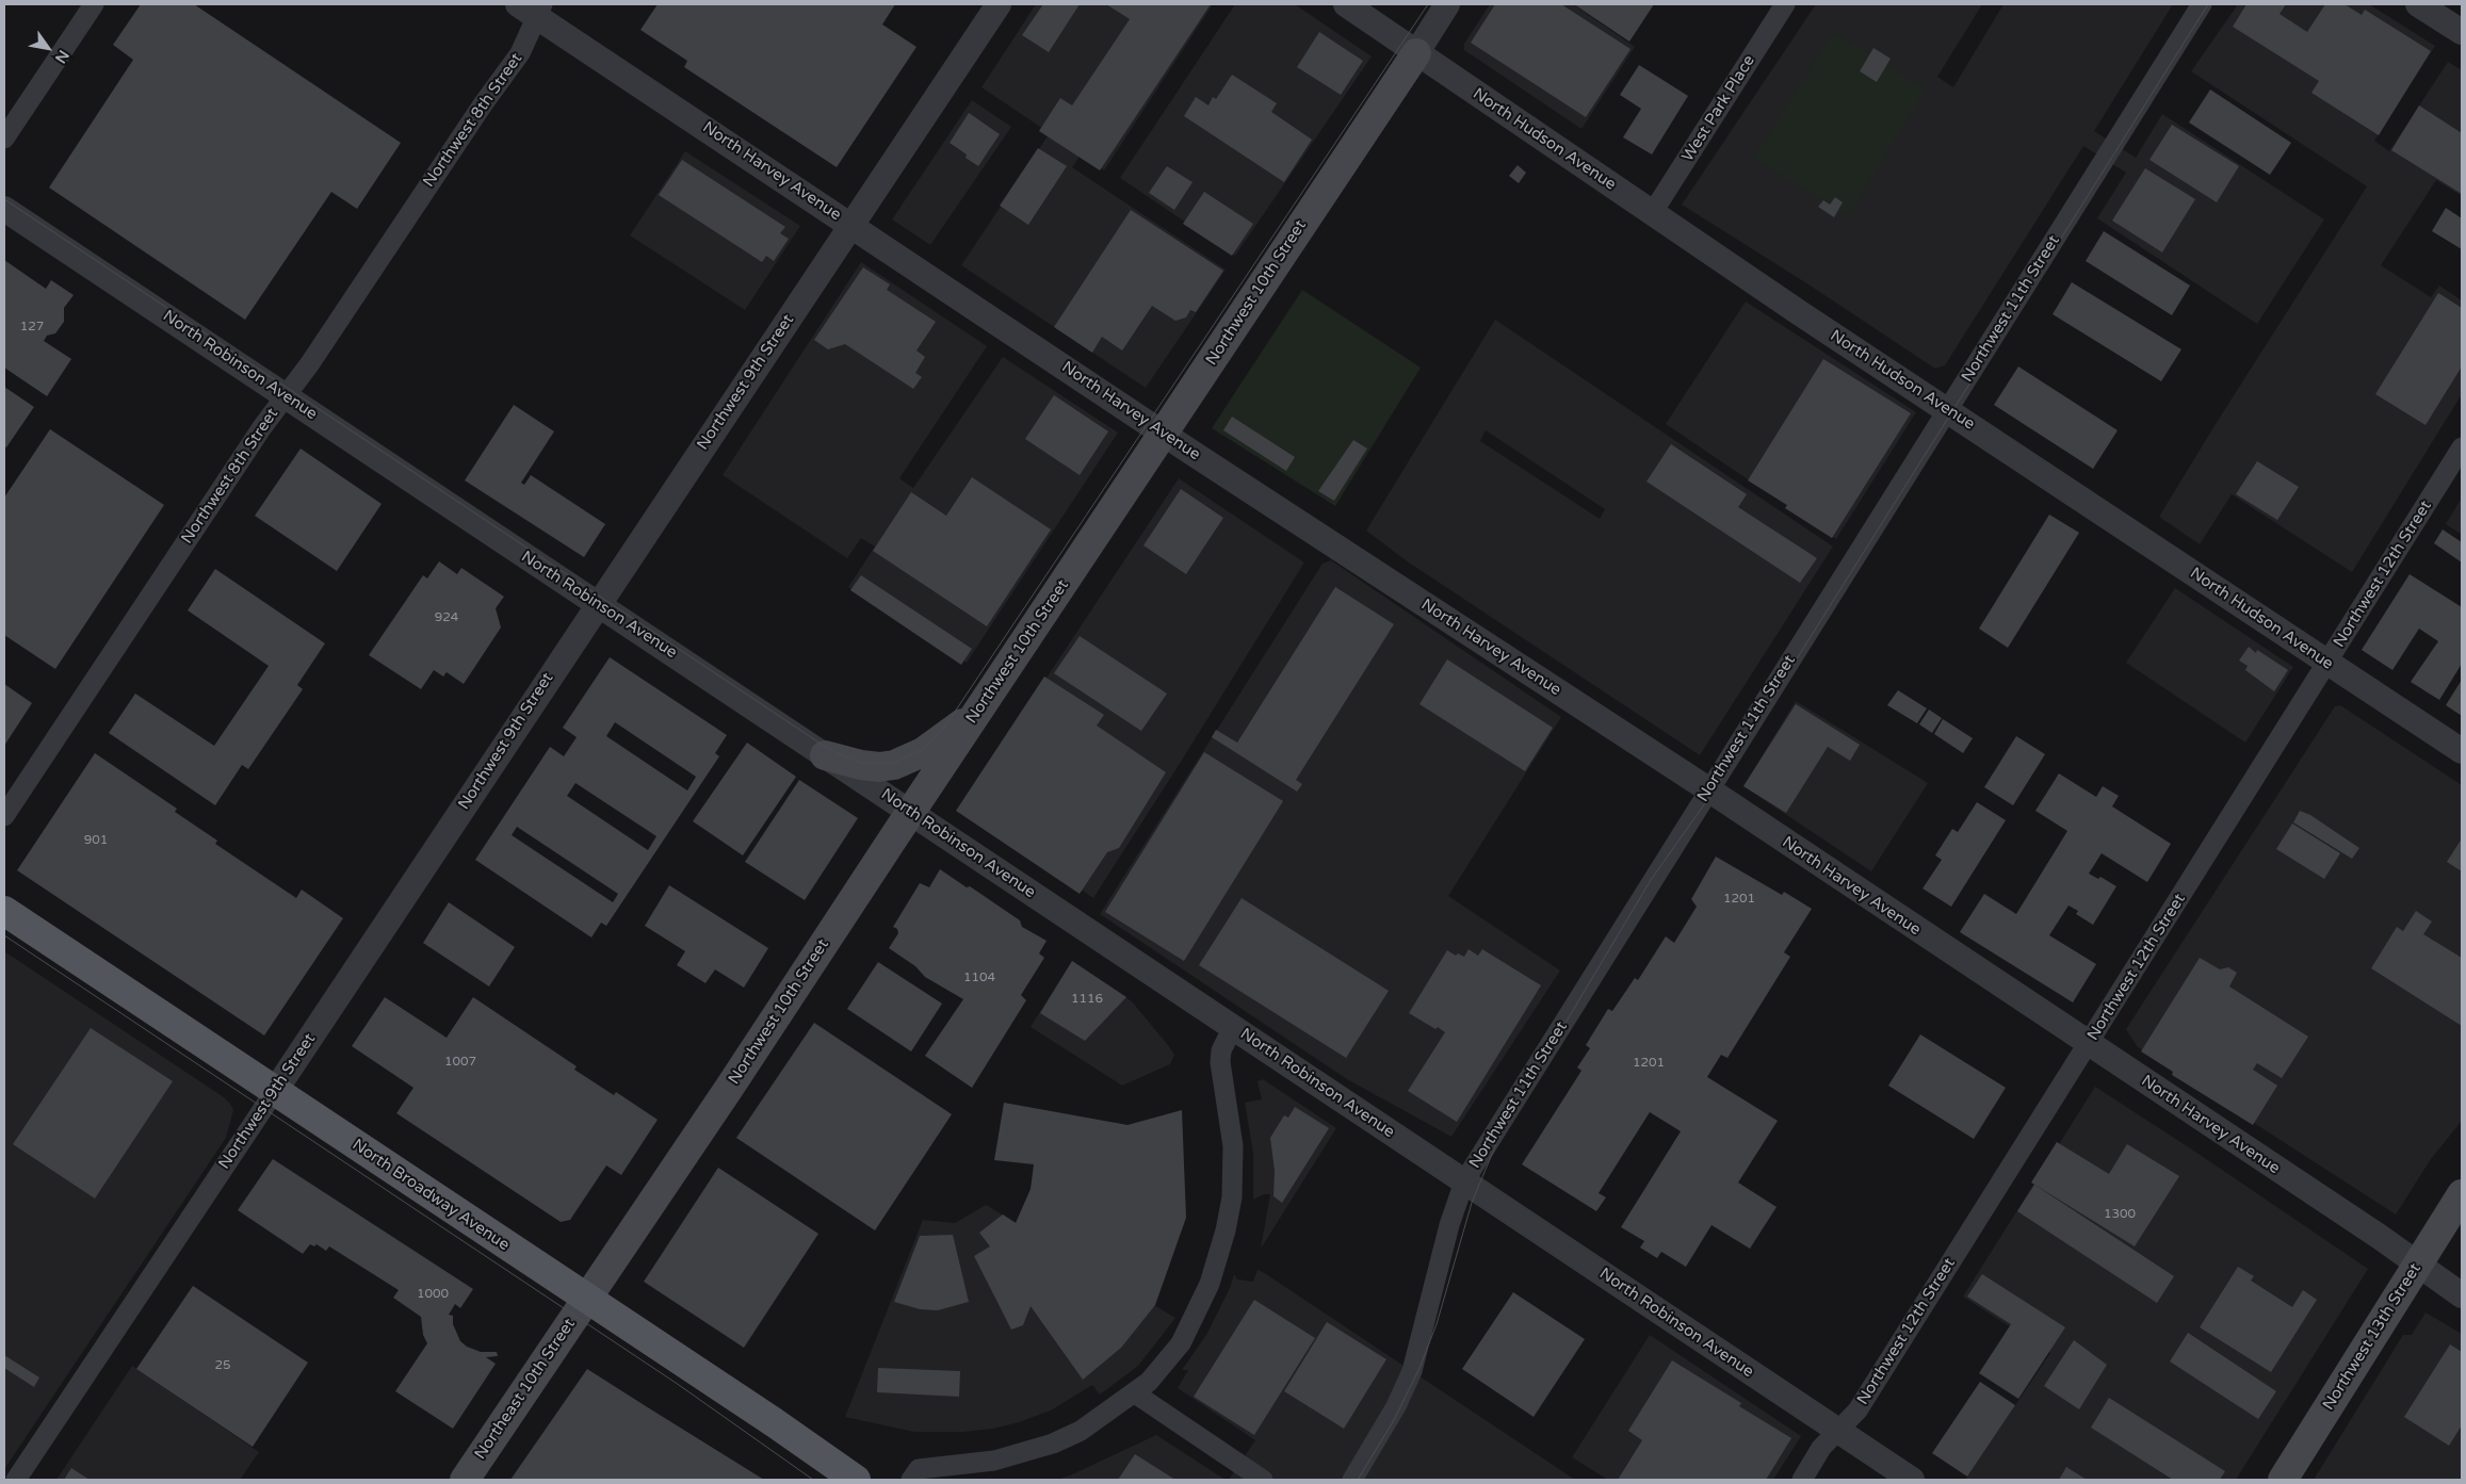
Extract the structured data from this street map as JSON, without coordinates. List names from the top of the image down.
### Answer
{
  "streets": {
    "main road": [
      "Northwest 10th Street",
      "North Broadway Avenue",
      "Northwest 13th Street",
      "Northeast 10th Street"
    ],
    "street": [
      "West Park Place",
      "Northwest 8th Street",
      "North Hudson Avenue",
      "North Harvey Avenue",
      "Northwest 11th Street",
      "North Robinson Avenue",
      "Northwest 9th Street",
      "Northwest 12th Street"
    ]
  },
  "crossings": [
    ["West Park Place", "North Hudson Avenue"],
    ["Northwest 8th Street", "North Harvey Avenue"],
    ["Northwest 8th Street", "North Robinson Avenue"],
    ["North Hudson Avenue", "Northwest 10th Street"],
    ["North Hudson Avenue", "Northwest 11th Street"],
    ["North Hudson Avenue", "Northwest 12th Street"],
    ["North Harvey Avenue", "Northwest 10th Street"],
    ["North Harvey Avenue", "Northwest 11th Street"],
    ["North Harvey Avenue", "Northwest 9th Street"],
    ["North Harvey Avenue", "Northwest 12th Street"],
    ["North Harvey Avenue", "Northwest 13th Street"],
    ["Northwest 10th Street", "North Robinson Avenue"],
    ["Northwest 10th Street", "North Broadway Avenue"],
    ["Northwest 10th Street", "Northeast 10th Street"],
    ["Northwest 11th Street", "North Robinson Avenue"],
    ["North Robinson Avenue", "Northwest 9th Street"],
    ["North Robinson Avenue", "Northwest 12th Street"],
    ["Northwest 9th Street", "North Broadway Avenue"],
    ["North Broadway Avenue", "Northeast 10th Street"]
  ],
  "house_numbers": [
    "127",
    "924",
    "901",
    "1201",
    "1104",
    "1116",
    "1007",
    "1201",
    "1300",
    "1000",
    "25"
  ],
  "north": "bottom right"
}
